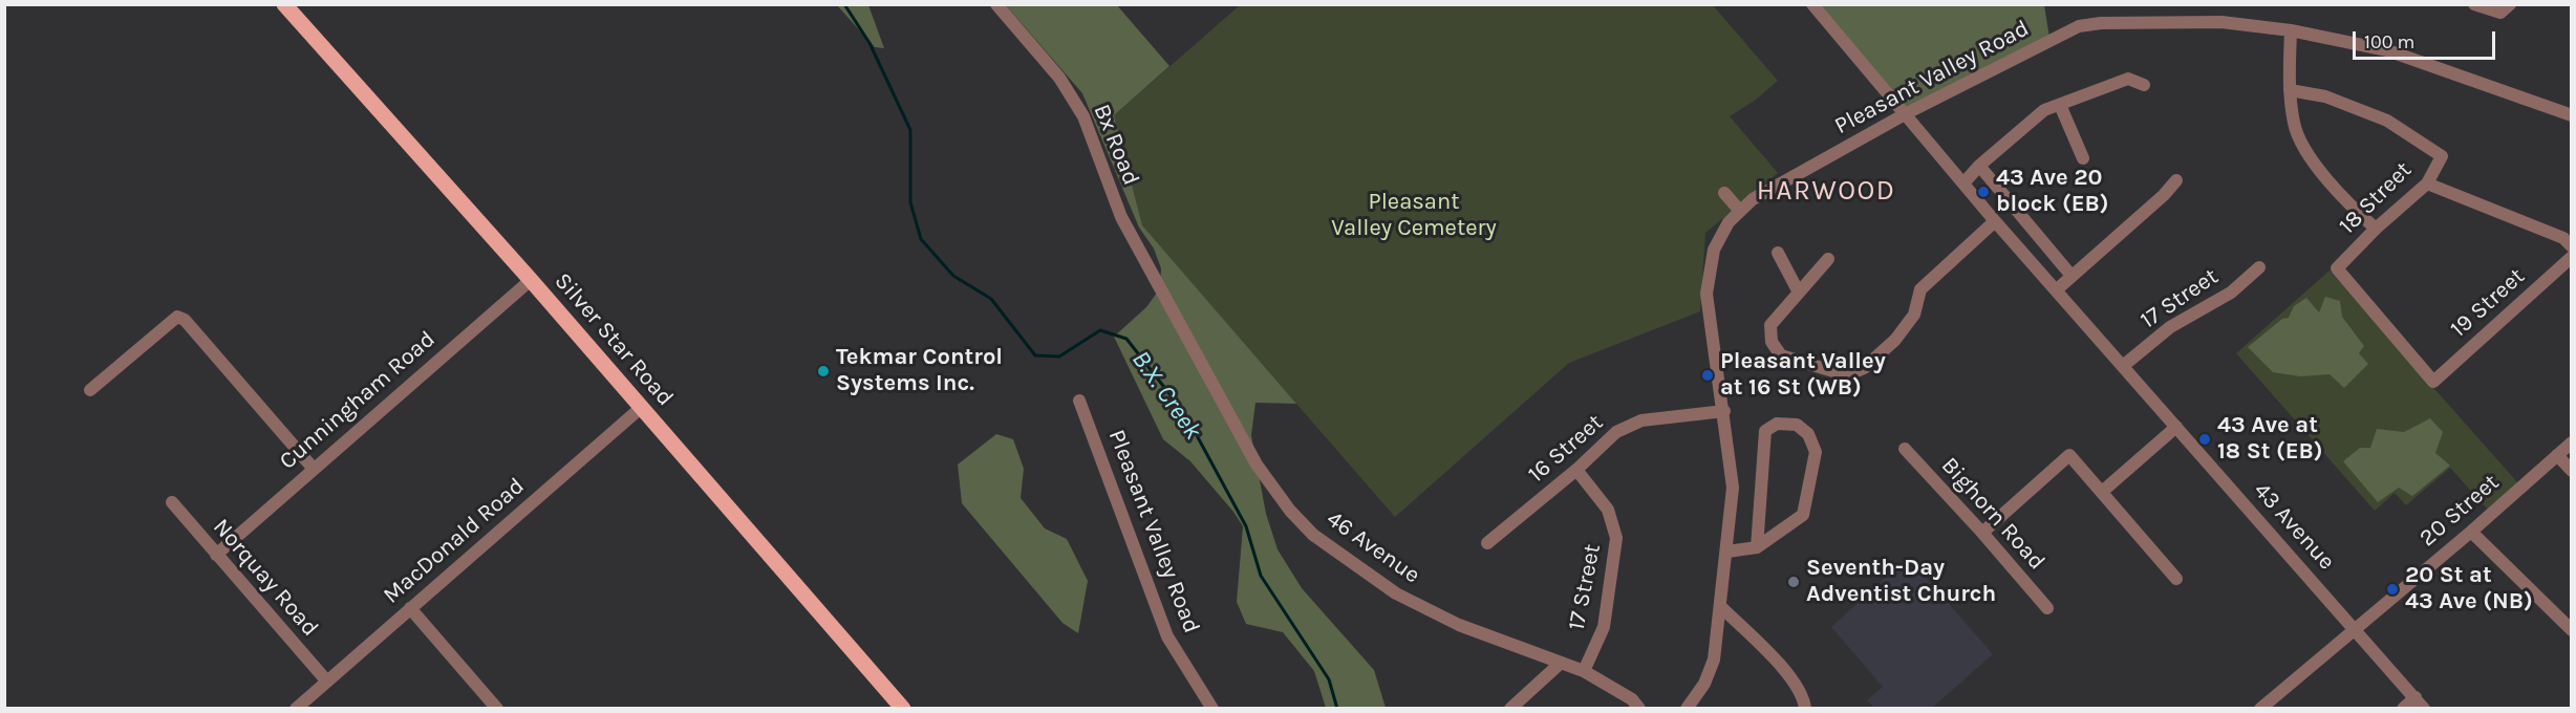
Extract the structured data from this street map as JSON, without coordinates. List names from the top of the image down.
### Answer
{
  "streets": {
    "main road": ["Silver Star Road"],
    "street": [
      "Pleasant Valley Road",
      "Bx Road",
      "18 Street",
      "17 Street",
      "19 Street",
      "Cunningham Road",
      "16 Street",
      "20 Street",
      "Bighorn Road",
      "43 Avenue",
      "MacDonald Road",
      "46 Avenue",
      "Norquay Road"
    ]
  },
  "crossings": [
    ["Pleasant Valley Road", "16 Street"],
    ["Pleasant Valley Road", "43 Avenue"],
    ["Bx Road", "46 Avenue"],
    ["18 Street", "19 Street"],
    ["17 Street", "16 Street"],
    ["17 Street", "43 Avenue"],
    ["17 Street", "46 Avenue"],
    ["Silver Star Road", "Cunningham Road"],
    ["Silver Star Road", "MacDonald Road"],
    ["Cunningham Road", "Norquay Road"],
    ["20 Street", "43 Avenue"],
    ["MacDonald Road", "Norquay Road"]
  ],
  "districts": ["HARWOOD"],
  "water": ["B.X. Creek"],
  "parks": ["Pleasant Valley Cemetery"],
  "places": [
    "43 Ave 20 block (EB)",
    "Tekmar Control Systems Inc.",
    "Pleasant Valley at 16 St (WB)",
    "43 Ave at 18 St (EB)",
    "Seventh-Day Adventist Church",
    "20 St at 43 Ave (NB)"
  ],
  "scale_bar": "100 m"
}
